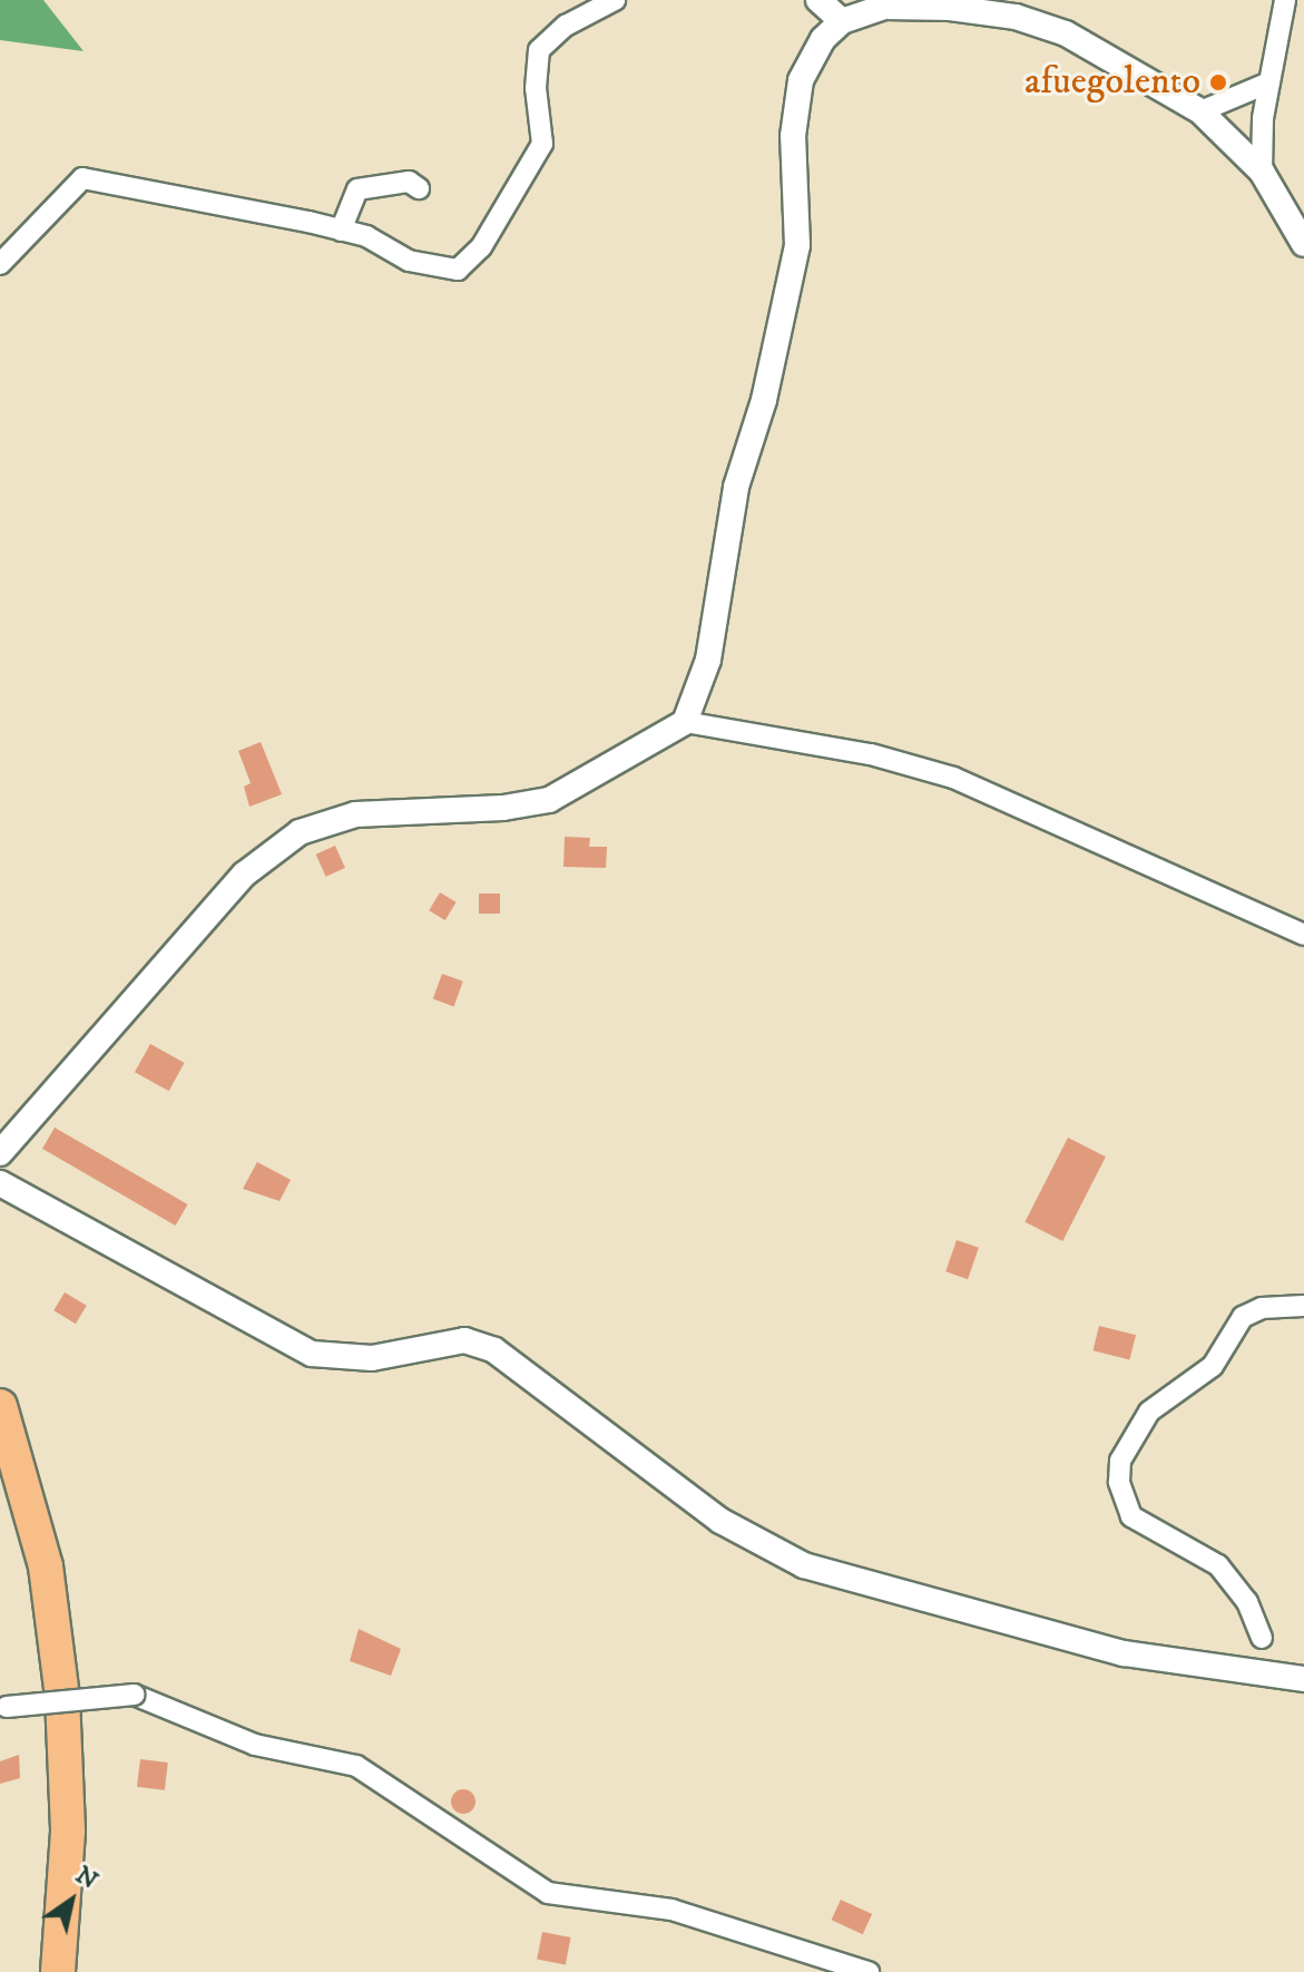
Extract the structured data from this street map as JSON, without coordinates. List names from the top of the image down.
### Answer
{
  "places": ["afuegolento"],
  "north": "top right"
}
